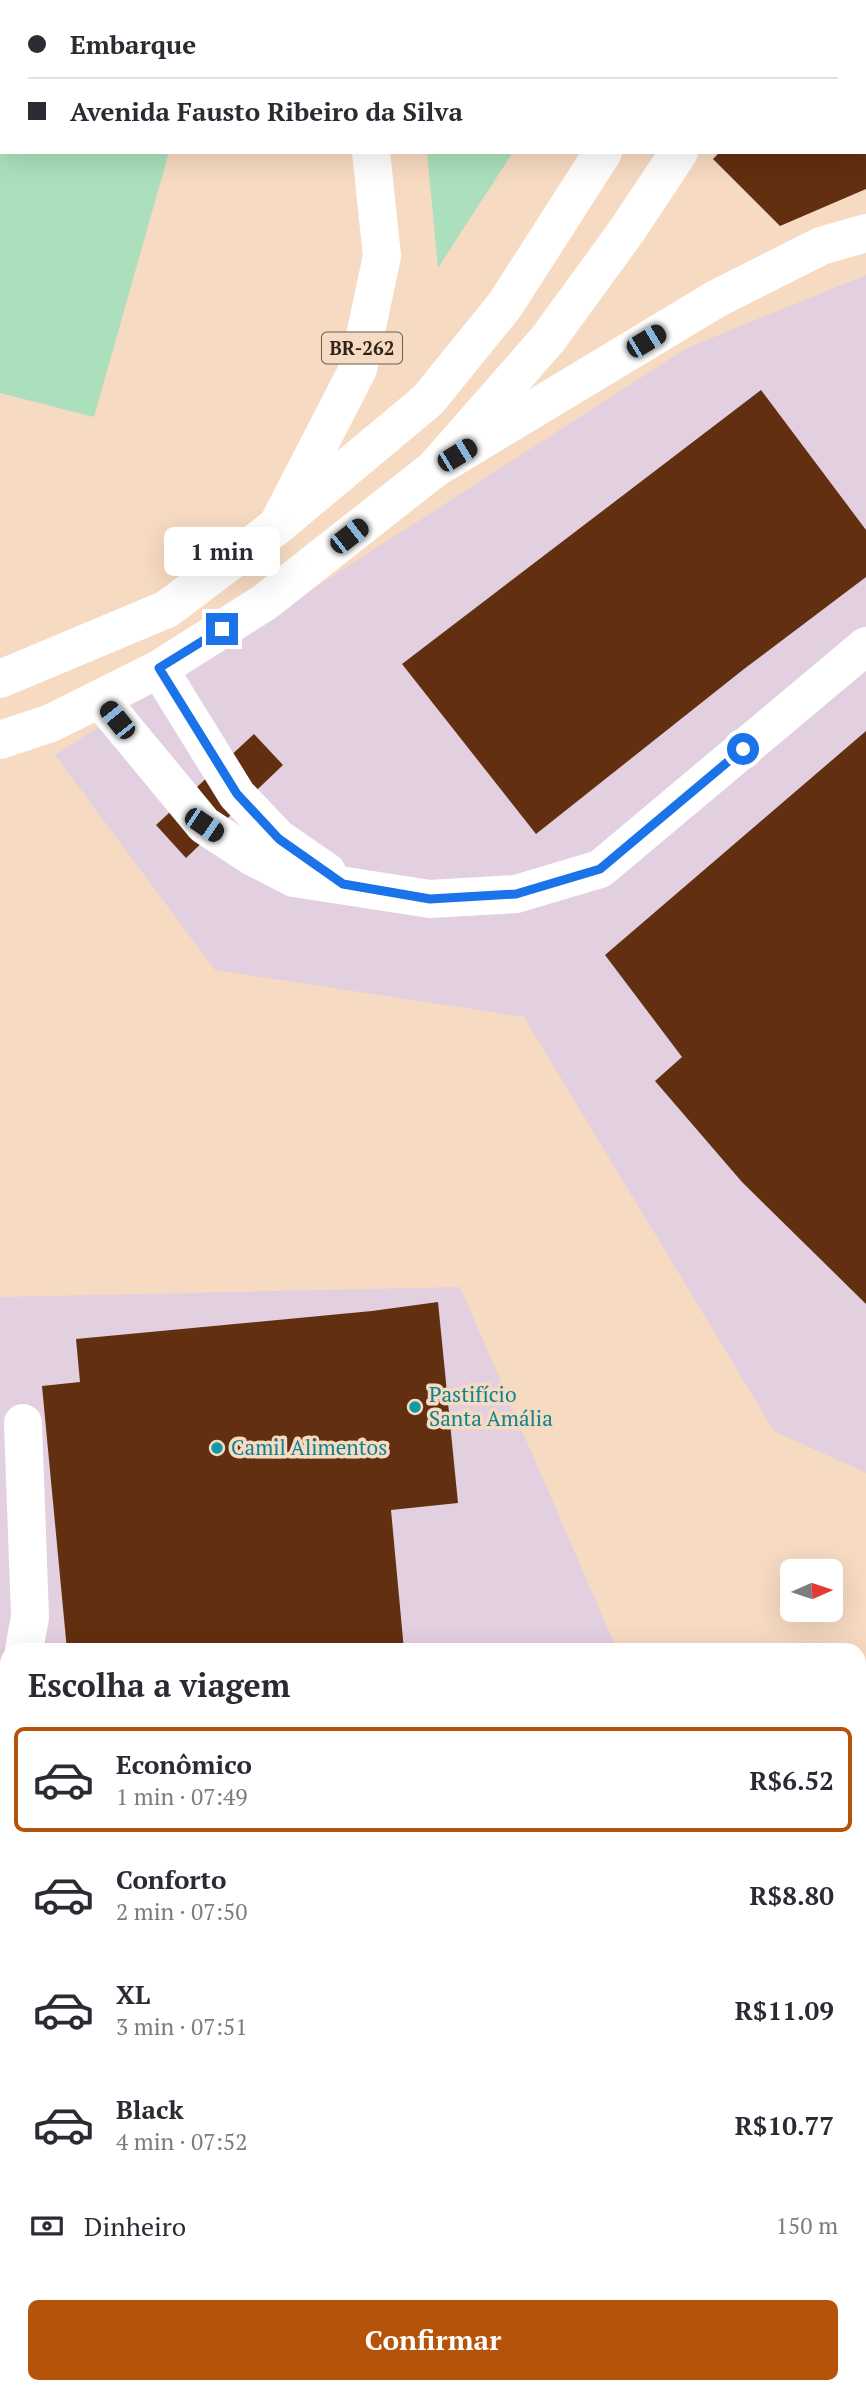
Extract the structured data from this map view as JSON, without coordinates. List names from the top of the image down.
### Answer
{
  "streets": {
    "main road": ["BR-262"]
  },
  "places": ["Pastifício Santa Amália", "Camil Alimentos"],
  "north": "right",
  "page": {
    "banner": ["Embarque", "Avenida Fausto Ribeiro da Silva"],
    "bubble": "1 min",
    "heading": "Escolha a viagem",
    "list": [
      {
        "name": "Econômico",
        "note": "1 min · 07:49",
        "value": "R$6.52"
      },
      {
        "name": "Conforto",
        "note": "2 min · 07:50",
        "value": "R$8.80"
      },
      {
        "name": "XL",
        "note": "3 min · 07:51",
        "value": "R$11.09"
      },
      {
        "name": "Black",
        "note": "4 min · 07:52",
        "value": "R$10.77"
      }
    ],
    "pay": ["Dinheiro", "150 m"],
    "buttons": "Confirmar"
  }
}
